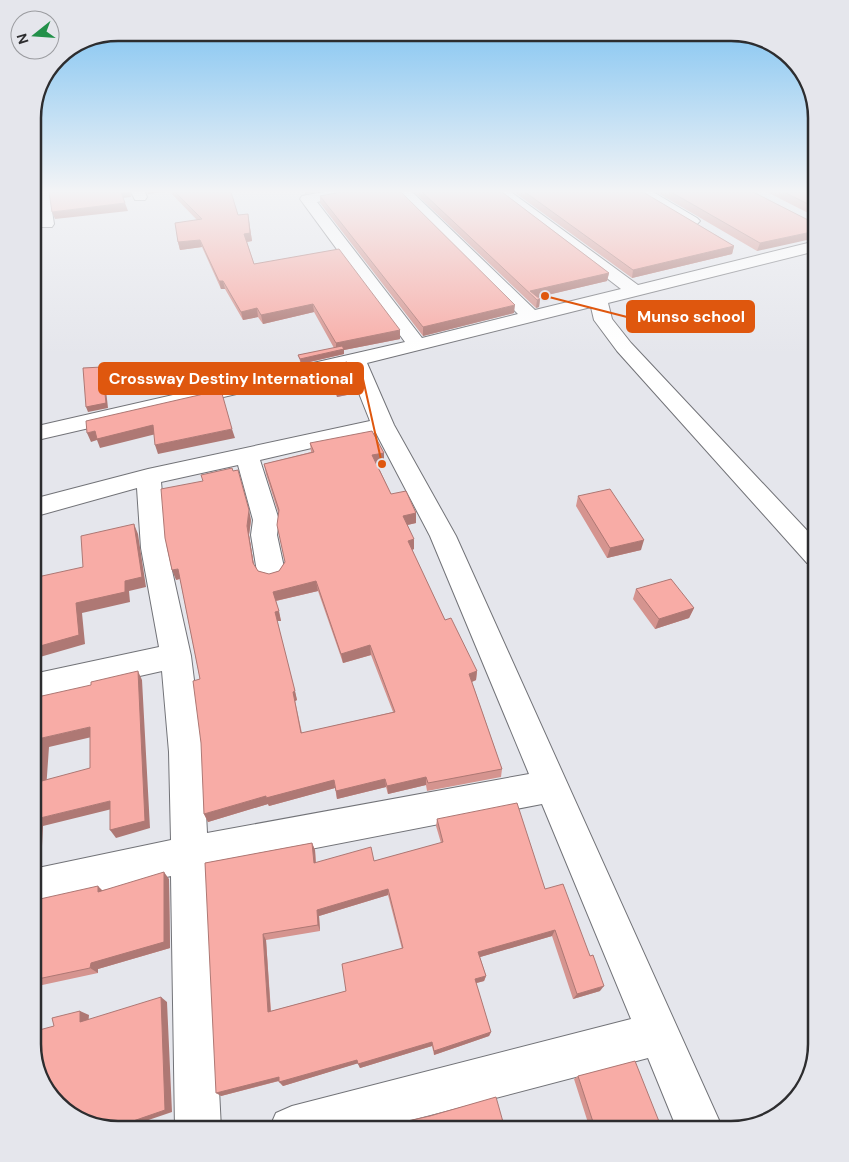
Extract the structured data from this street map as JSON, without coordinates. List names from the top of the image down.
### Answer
{
  "places": ["Munso school", "Crossway Destiny International"],
  "north": "left"
}
